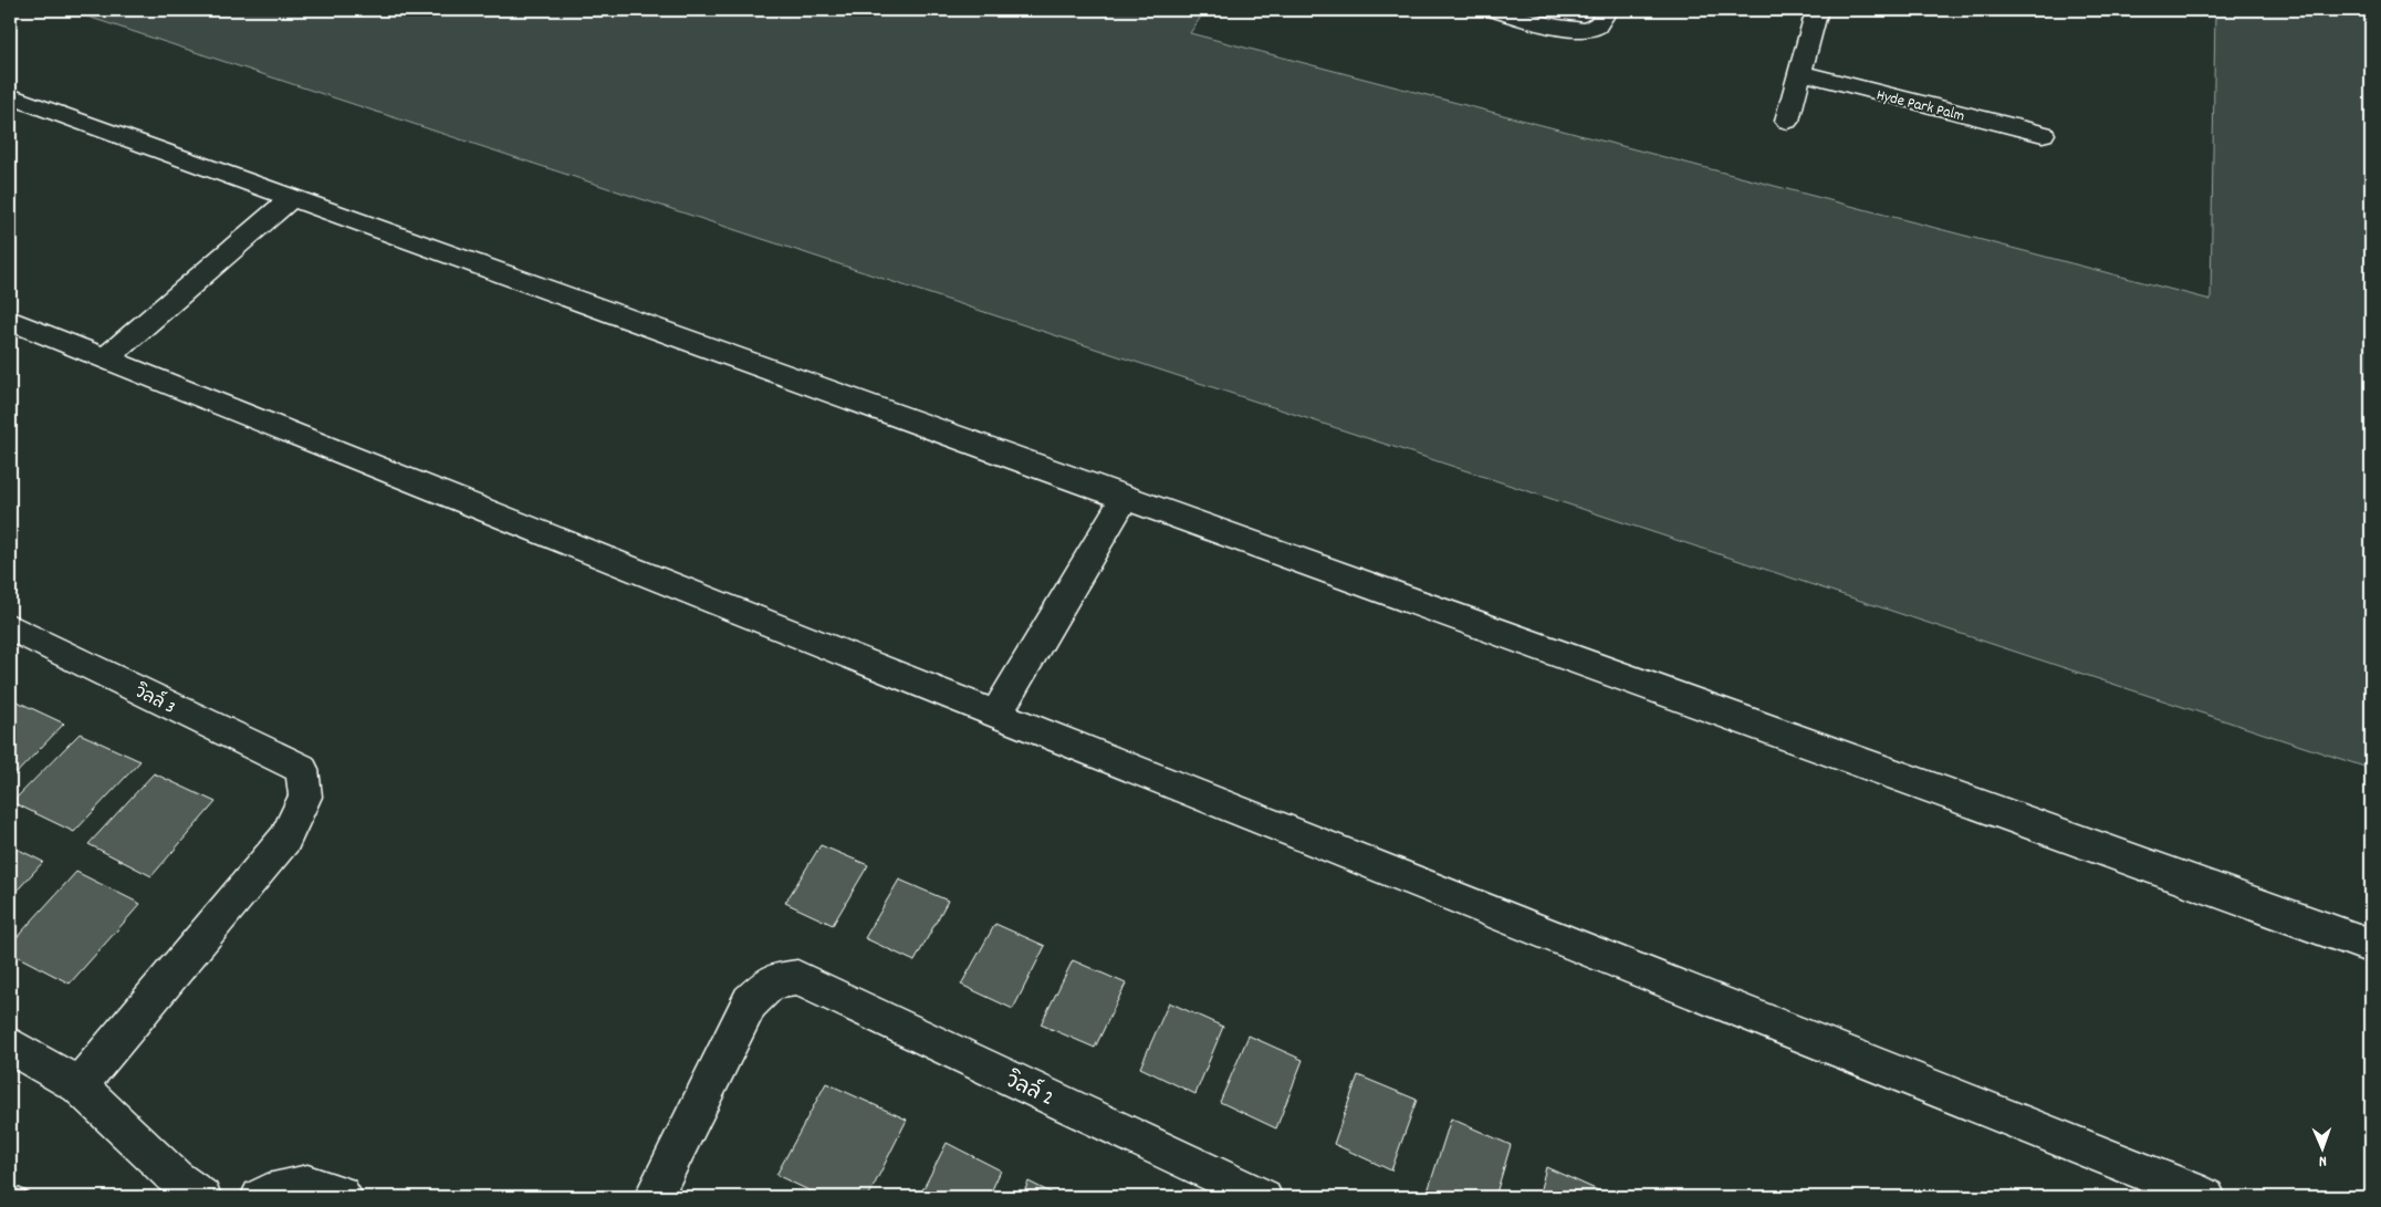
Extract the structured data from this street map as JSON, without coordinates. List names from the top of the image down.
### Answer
{
  "streets": {
    "street": ["Hyde Park Palm", "วิลล์ 3", "วิลล์ 2"]
  },
  "north": "bottom"
}
